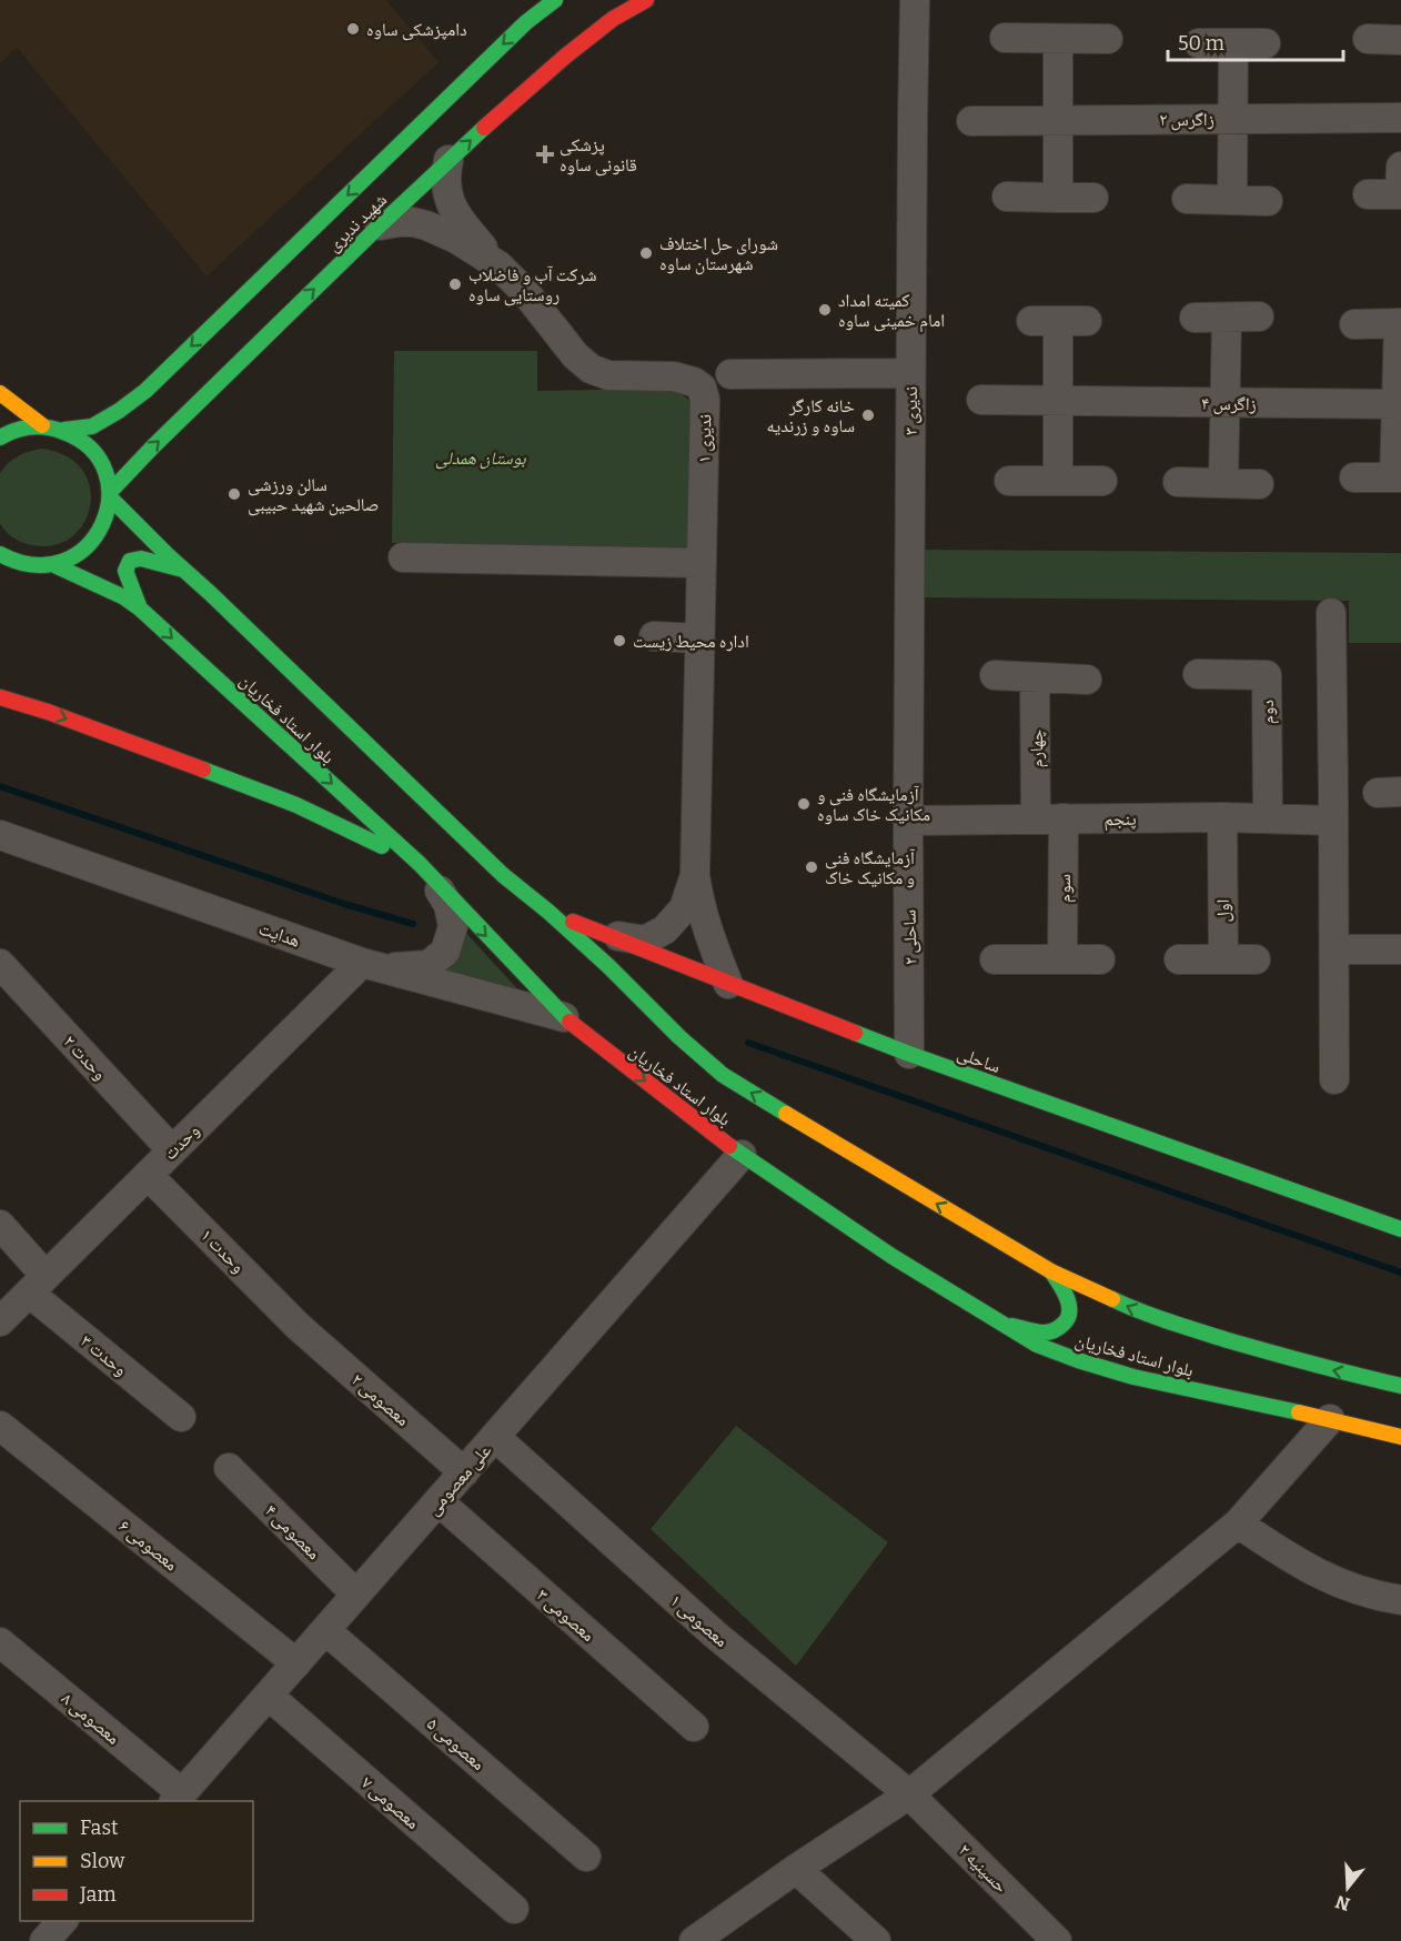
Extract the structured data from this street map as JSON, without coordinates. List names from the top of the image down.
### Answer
{
  "streets": {
    "main road": ["شهید ندیری", "بلوار استاد فخاریان", "ساحلی"],
    "street": [
      "زاگرس ۲",
      "زاگرس ۴",
      "ندیری ۳",
      "ندیری ۱",
      "دوم",
      "چهارم",
      "پنجم",
      "سوم",
      "اول",
      "هدایت",
      "ساحلی ۲",
      "وحدت ۲",
      "وحدت",
      "وحدت ۱",
      "وحدت ۳",
      "معصومی ۲",
      "علی معصومی",
      "معصومی ۴",
      "معصومی ۶",
      "معصومی ۳",
      "معصومی ۱",
      "معصومی ۸",
      "معصومی ۵",
      "معصومی ۷",
      "حسینیه ۲"
    ]
  },
  "crossings": [
    ["شهید ندیری", "ندیری ۱"],
    ["شهید ندیری", "بلوار استاد فخاریان"],
    ["ندیری ۳", "پنجم"],
    ["ندیری ۳", "ساحلی ۲"],
    ["دوم", "پنجم"],
    ["بلوار استاد فخاریان", "هدایت"],
    ["بلوار استاد فخاریان", "ساحلی"],
    ["بلوار استاد فخاریان", "علی معصومی"],
    ["چهارم", "پنجم"],
    ["چهارم", "سوم"],
    ["پنجم", "سوم"],
    ["پنجم", "اول"],
    ["پنجم", "ساحلی ۲"],
    ["هدایت", "وحدت"],
    ["ساحلی ۲", "ساحلی"],
    ["وحدت ۲", "وحدت"],
    ["وحدت", "وحدت ۱"],
    ["وحدت", "وحدت ۳"],
    ["وحدت ۱", "معصومی ۲"],
    ["معصومی ۲", "علی معصومی"],
    ["علی معصومی", "معصومی ۴"],
    ["علی معصومی", "معصومی ۶"],
    ["علی معصومی", "معصومی ۳"],
    ["علی معصومی", "معصومی ۱"],
    ["علی معصومی", "معصومی ۸"],
    ["علی معصومی", "معصومی ۵"],
    ["علی معصومی", "معصومی ۷"],
    ["معصومی ۱", "حسینیه ۲"]
  ],
  "parks": ["بوستان همدلی"],
  "places": {
    "other": [
      "دامپزشکی ساوه",
      "شورای حل اختلاف شهرستان ساوه",
      "شرکت آب و فاضلاب روستایی ساوه",
      "کمیته امداد امام خمینی ساوه",
      "خانه کارگر ساوه و زرندیه",
      "سالن ورزشی صالحین شهید حبیبی",
      "اداره محیط زیست",
      "آزمایشگاه فنی و مکانیک خاک ساوه",
      "آزمایشگاه فنی و مکانیک خاک"
    ],
    "health": ["پزشکی قانونی ساوه"]
  },
  "legend": ["Fast", "Slow", "Jam"],
  "scale_bar": "50 m",
  "north": "bottom"
}
